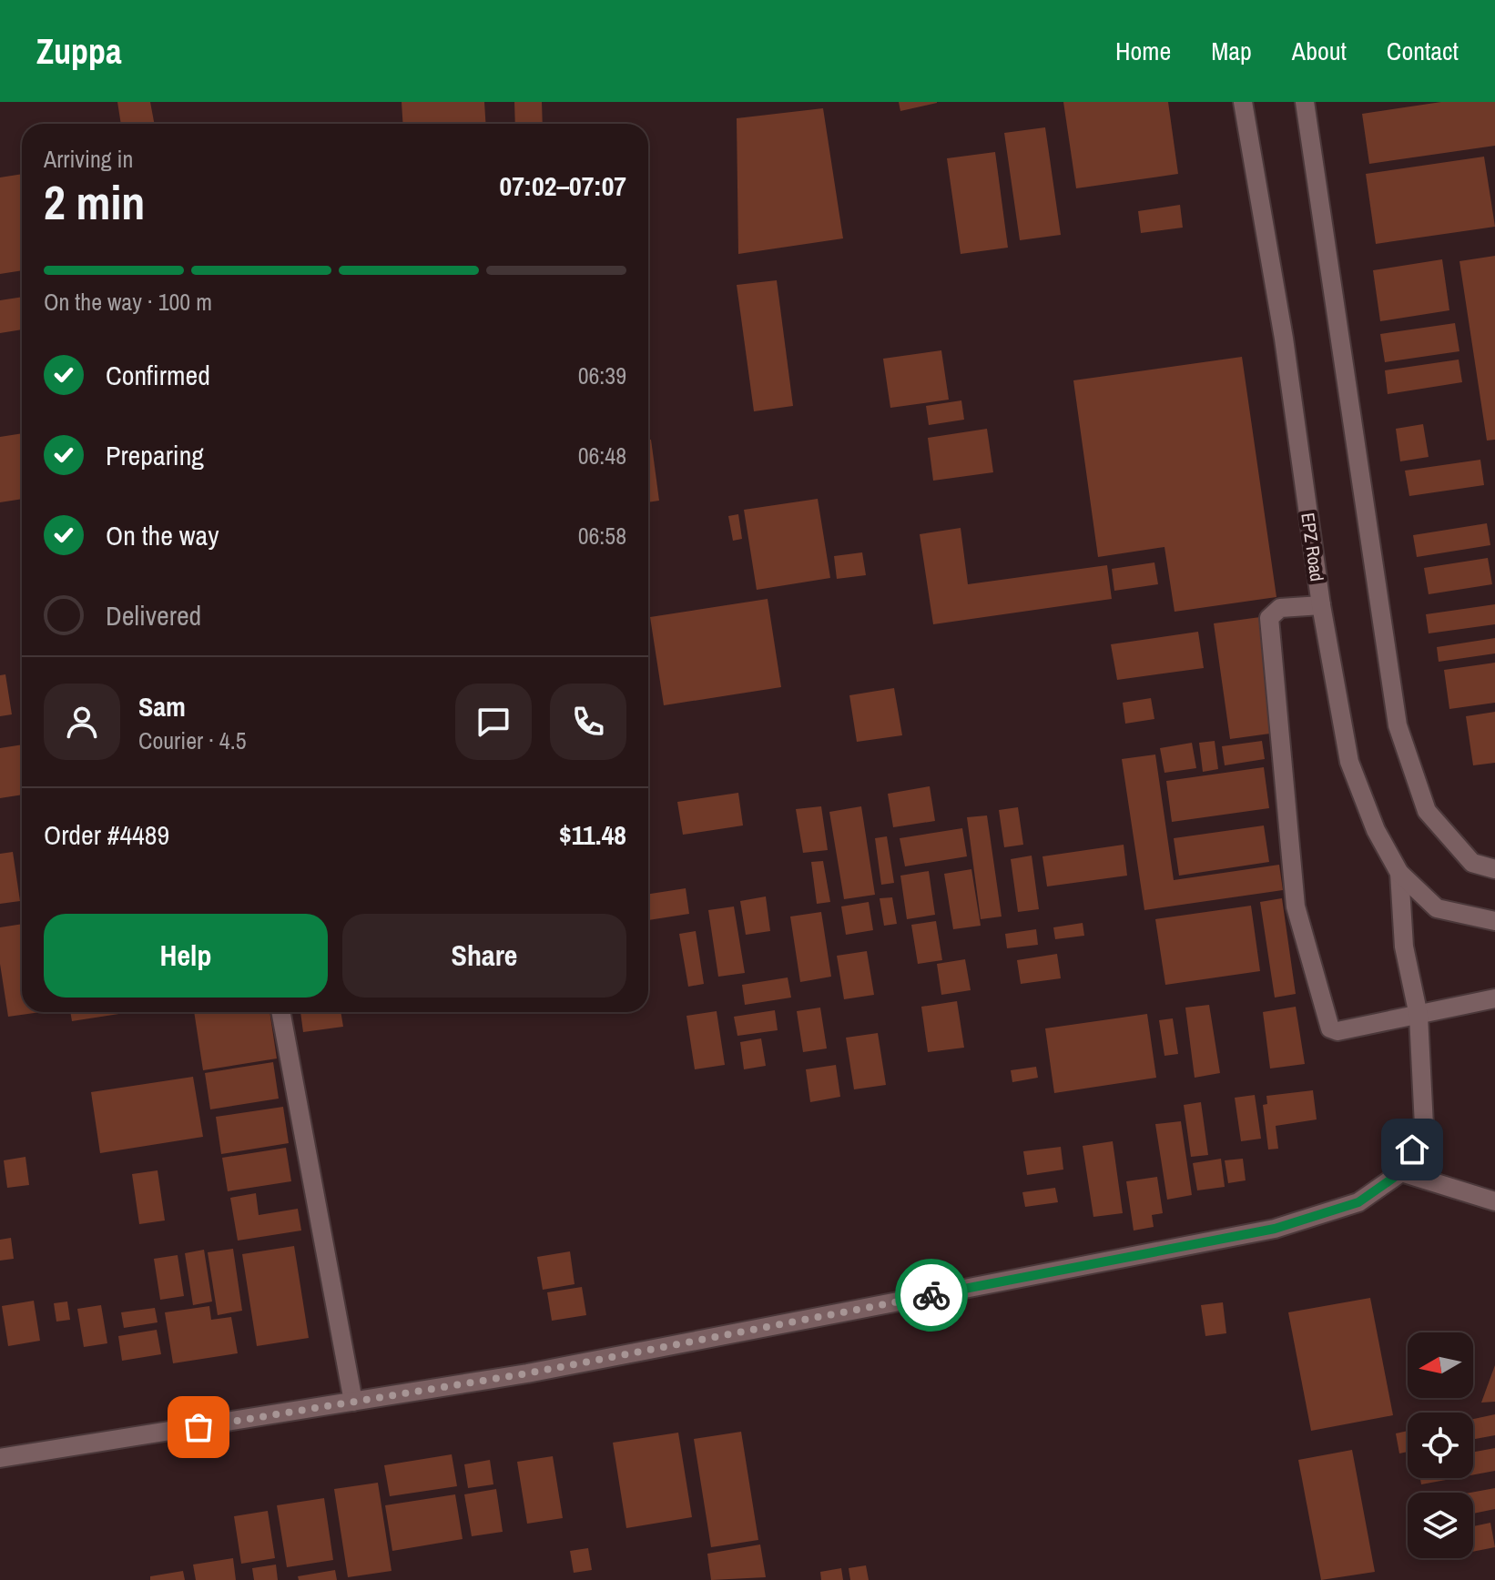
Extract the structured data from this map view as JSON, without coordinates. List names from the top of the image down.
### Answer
{
  "streets": {
    "street": ["EPZ Road"]
  },
  "north": "left",
  "page": {
    "header": "Zuppa",
    "nav": [
      "Home",
      "Map",
      "About",
      "Contact"
    ],
    "heading": ["2 min", "Arriving in", "07:02–07:07"],
    "panel": [
      "Sam",
      "Courier · 4.5",
      "Order #4489",
      "$11.48"
    ],
    "bar": "On the way · 100 m",
    "list": [
      ["Confirmed", "06:39"],
      ["Preparing", "06:48"],
      ["On the way", "06:58"],
      "Delivered"
    ],
    "buttons": ["Help", "Share"]
  }
}
